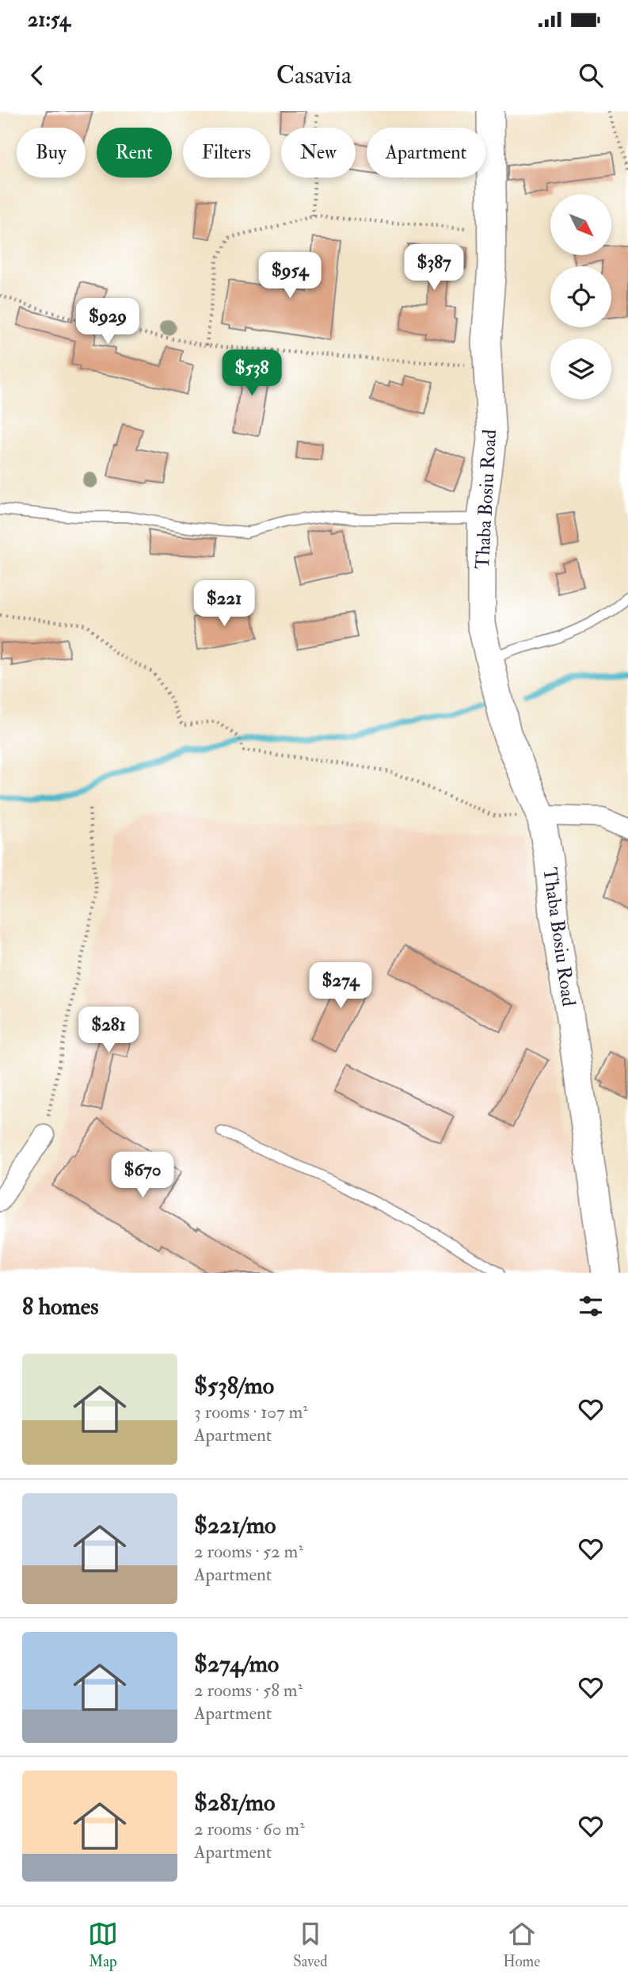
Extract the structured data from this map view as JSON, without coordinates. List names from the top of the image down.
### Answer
{
  "streets": {
    "street": ["Thaba Bosiu Road"]
  },
  "north": "bottom right",
  "page": {
    "status": "21:54",
    "header": "Casavia",
    "chip": [
      "Buy",
      "Rent",
      "Filters",
      "New",
      "Apartment"
    ],
    "price": [
      "$387",
      "$954",
      "$929",
      "$538",
      "$221",
      "$274",
      "$281",
      "$670"
    ],
    "heading": "8 homes",
    "list": [
      {
        "name": "$538/mo",
        "note": "3 rooms · 107 m² · Apartment"
      },
      {
        "name": "$221/mo",
        "note": "2 rooms · 52 m² · Apartment"
      },
      {
        "name": "$274/mo",
        "note": "2 rooms · 58 m² · Apartment"
      },
      {
        "name": "$281/mo",
        "note": "2 rooms · 60 m² · Apartment"
      }
    ],
    "tabs": ["Map", "Saved", "Home"]
  }
}
